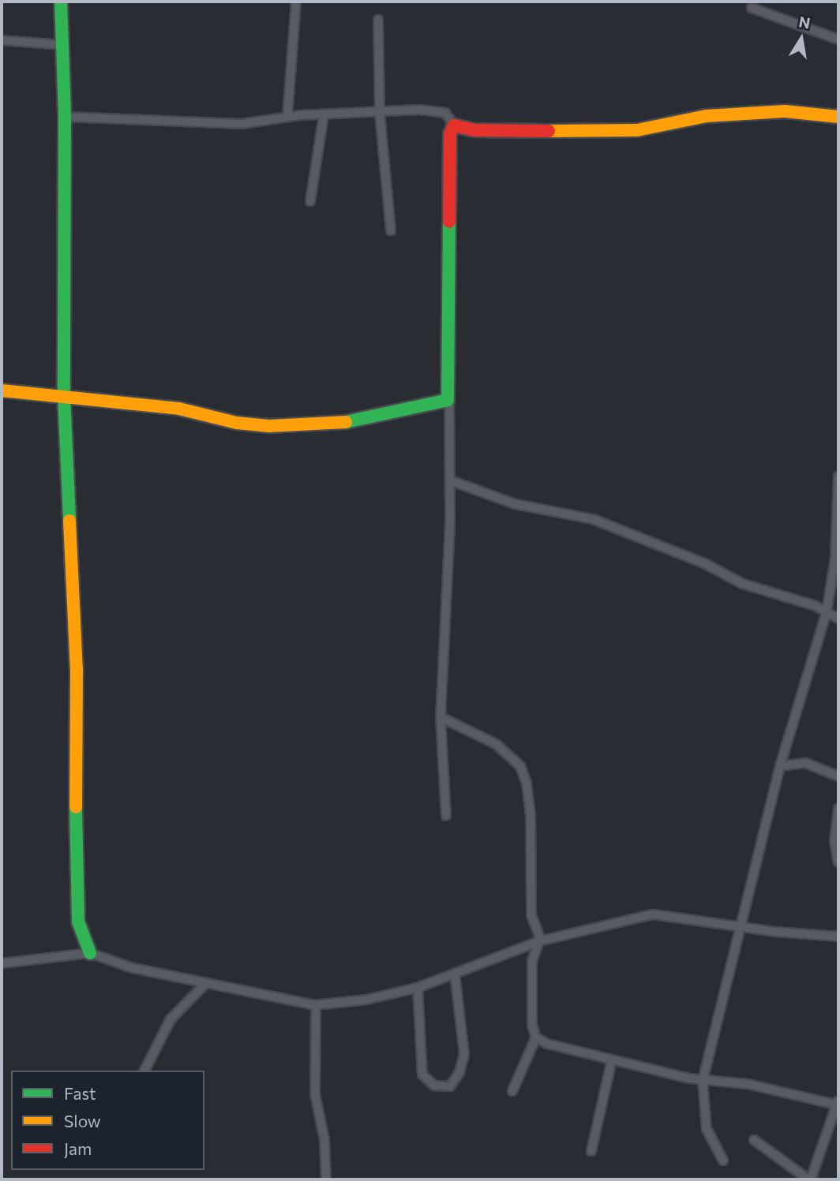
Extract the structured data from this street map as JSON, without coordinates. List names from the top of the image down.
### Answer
{
  "legend": ["Fast", "Slow", "Jam"],
  "north": "top"
}
